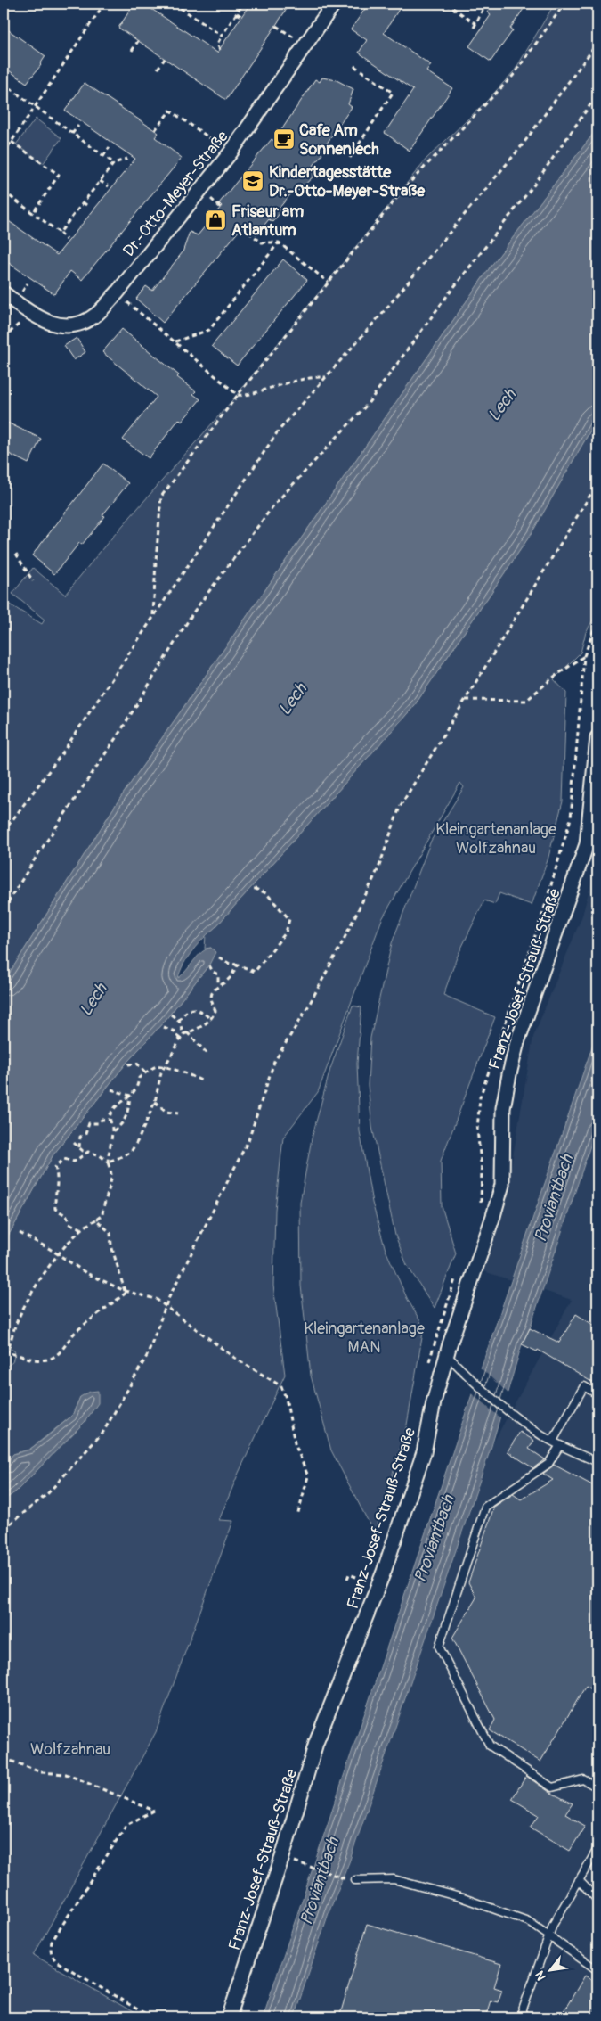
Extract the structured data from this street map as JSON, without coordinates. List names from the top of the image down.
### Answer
{
  "streets": {
    "street": ["Dr.-Otto-Meyer-Straße", "Franz-Josef-Strauß-Straße"]
  },
  "water": ["Lech", "Proviantbach"],
  "parks": ["Kleingartenanlage Wolfzahnau", "Kleingartenanlage MAN", "Wolfzahnau"],
  "places": {
    "cafe": ["Cafe Am Sonnenlech"],
    "school or university": ["Kindertagesstätte Dr.-Otto-Meyer-Straße"],
    "shop": ["Friseur am Atlantum"]
  },
  "north": "bottom left"
}
